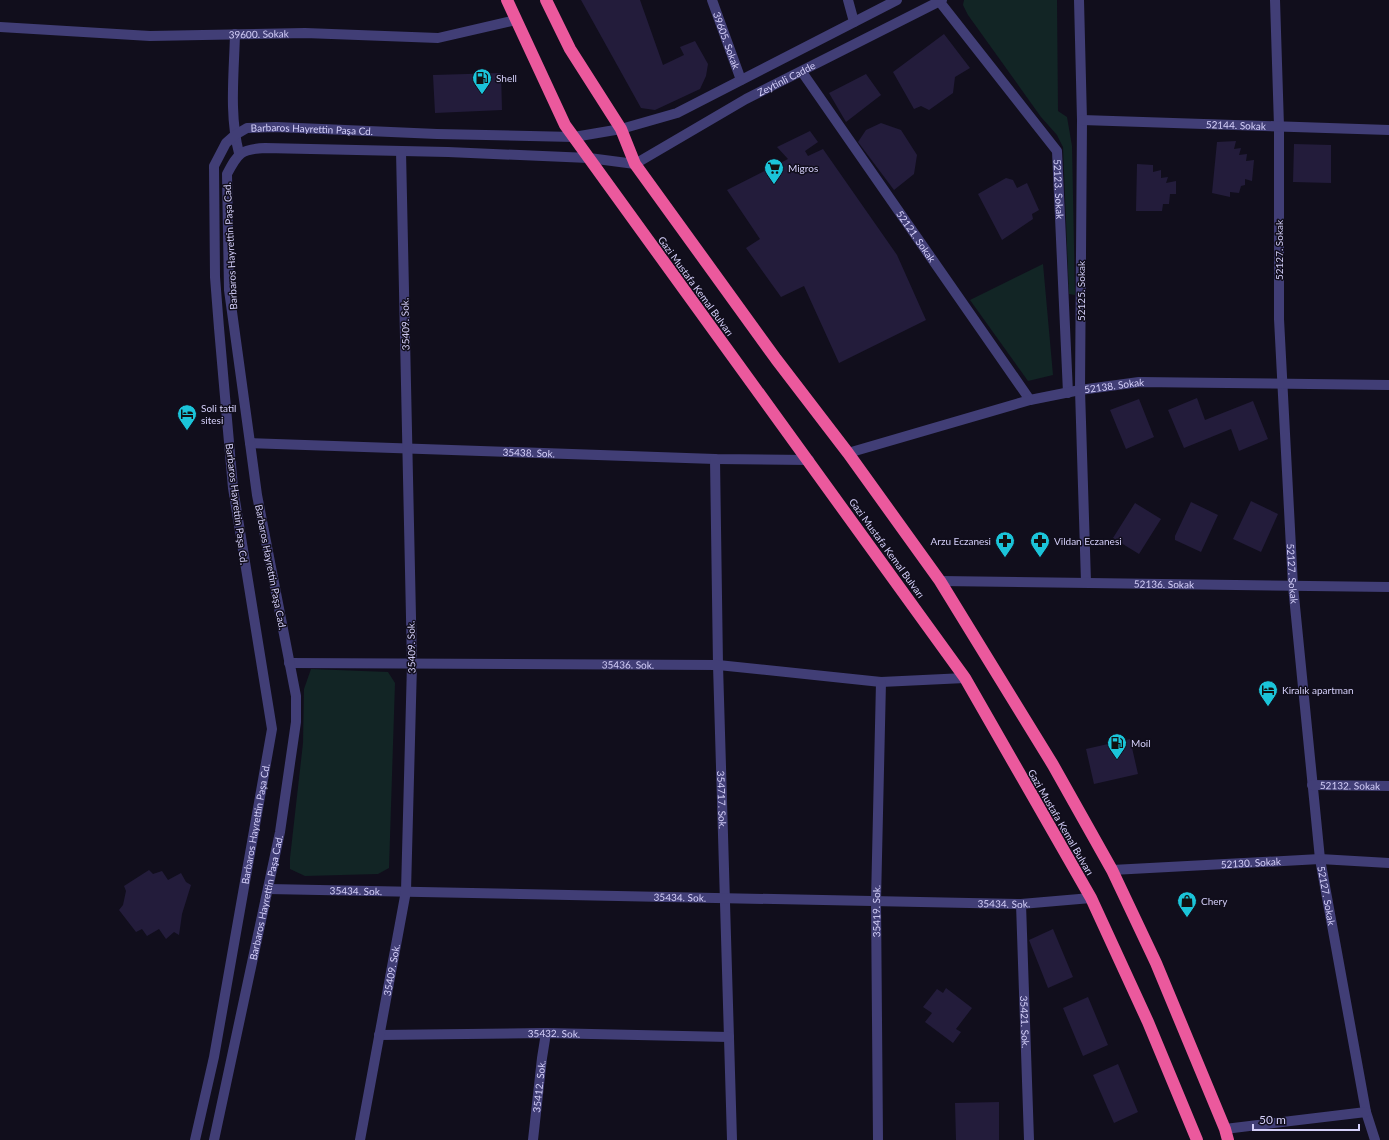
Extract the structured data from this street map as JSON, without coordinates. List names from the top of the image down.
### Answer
{
  "streets": {
    "highway": ["Gazi Mustafa Kemal Bulvarı"],
    "street": [
      "39600. Sokak",
      "39605. Sokak",
      "Zeytinli Cadde",
      "52144. Sokak",
      "Barbaros Hayrettin Paşa Cd.",
      "52123. Sokak",
      "52121. Sokak",
      "Barbaros Hayrettin Paşa Cad.",
      "52127. Sokak",
      "52125. Sokak",
      "35409. Sok.",
      "52138. Sokak",
      "35438. Sok.",
      "52136. Sokak",
      "35436. Sok.",
      "52132. Sokak",
      "354717. Sok.",
      "52130. Sokak",
      "35434. Sok.",
      "35419. Sok.",
      "35421. Sok.",
      "35432. Sok.",
      "35412. Sok."
    ]
  },
  "crossings": [
    ["39600. Sokak", "Gazi Mustafa Kemal Bulvarı"],
    ["39605. Sokak", "Zeytinli Cadde"],
    ["Zeytinli Cadde", "Barbaros Hayrettin Paşa Cd."],
    ["Zeytinli Cadde", "52123. Sokak"],
    ["Zeytinli Cadde", "52121. Sokak"],
    ["Zeytinli Cadde", "Gazi Mustafa Kemal Bulvarı"],
    ["52144. Sokak", "52127. Sokak"],
    ["52144. Sokak", "52125. Sokak"],
    ["Barbaros Hayrettin Paşa Cd.", "Gazi Mustafa Kemal Bulvarı"],
    ["52123. Sokak", "52138. Sokak"],
    ["52121. Sokak", "52138. Sokak"],
    ["Barbaros Hayrettin Paşa Cad.", "35438. Sok."],
    ["Barbaros Hayrettin Paşa Cad.", "35436. Sok."],
    ["Barbaros Hayrettin Paşa Cad.", "35434. Sok."],
    ["52127. Sokak", "52138. Sokak"],
    ["52127. Sokak", "52136. Sokak"],
    ["52127. Sokak", "52132. Sokak"],
    ["52127. Sokak", "52130. Sokak"],
    ["Gazi Mustafa Kemal Bulvarı", "52138. Sokak"],
    ["Gazi Mustafa Kemal Bulvarı", "35438. Sok."],
    ["Gazi Mustafa Kemal Bulvarı", "52136. Sokak"],
    ["Gazi Mustafa Kemal Bulvarı", "35436. Sok."],
    ["Gazi Mustafa Kemal Bulvarı", "52130. Sokak"],
    ["Gazi Mustafa Kemal Bulvarı", "35434. Sok."],
    ["52125. Sokak", "52138. Sokak"],
    ["52125. Sokak", "52136. Sokak"],
    ["35409. Sok.", "35438. Sok."],
    ["35409. Sok.", "35436. Sok."],
    ["35409. Sok.", "35434. Sok."],
    ["35409. Sok.", "35432. Sok."],
    ["35438. Sok.", "354717. Sok."],
    ["35436. Sok.", "354717. Sok."],
    ["35436. Sok.", "35419. Sok."],
    ["354717. Sok.", "35434. Sok."],
    ["354717. Sok.", "35432. Sok."],
    ["35434. Sok.", "35419. Sok."],
    ["35434. Sok.", "35421. Sok."],
    ["35432. Sok.", "35412. Sok."]
  ],
  "places": {
    "fuel station": ["Shell", "Moil"],
    "supermarket": ["Migros"],
    "hotel": ["Soli tatil sitesi", "Kiralık apartman"],
    "pharmacy": ["Arzu Eczanesi", "Vildan Eczanesi"],
    "shop": ["Chery"]
  },
  "scale_bar": "50 m"
}
